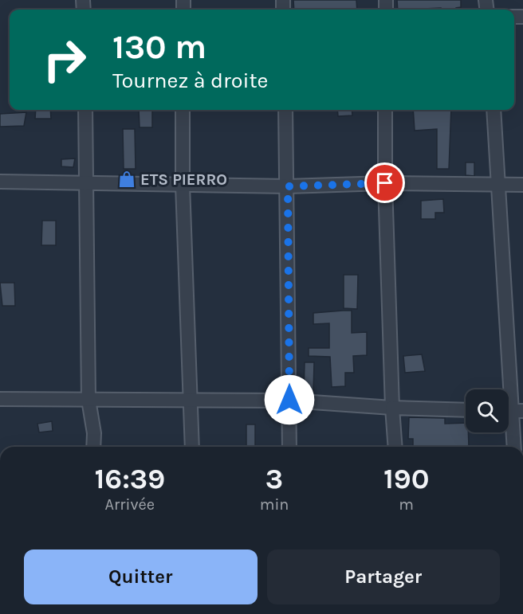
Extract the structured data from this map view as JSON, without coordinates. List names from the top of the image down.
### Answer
{
  "places": {
    "shop": ["ETS PIERRO"]
  },
  "page": {
    "turn": ["130 m", "Tournez à droite"],
    "eta": [
      "16:39",
      "Arrivée",
      "3",
      "min",
      "190",
      "m"
    ],
    "buttons": ["Quitter", "Partager"]
  }
}
